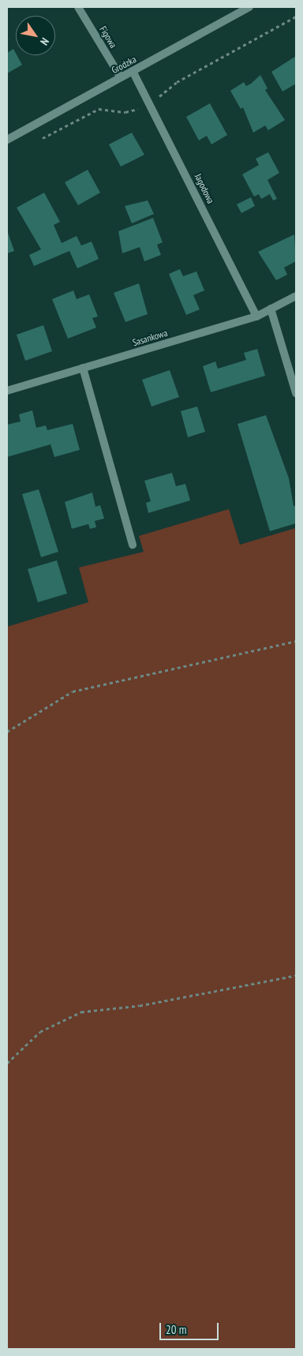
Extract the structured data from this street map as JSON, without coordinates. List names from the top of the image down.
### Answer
{
  "streets": {
    "street": [
      "Figowa",
      "Grodzka",
      "Jagodowa",
      "Sasankowa"
    ]
  },
  "crossings": [
    ["Figowa", "Grodzka"],
    ["Grodzka", "Jagodowa"],
    ["Jagodowa", "Sasankowa"]
  ],
  "scale_bar": "20 m",
  "north": "bottom right"
}
